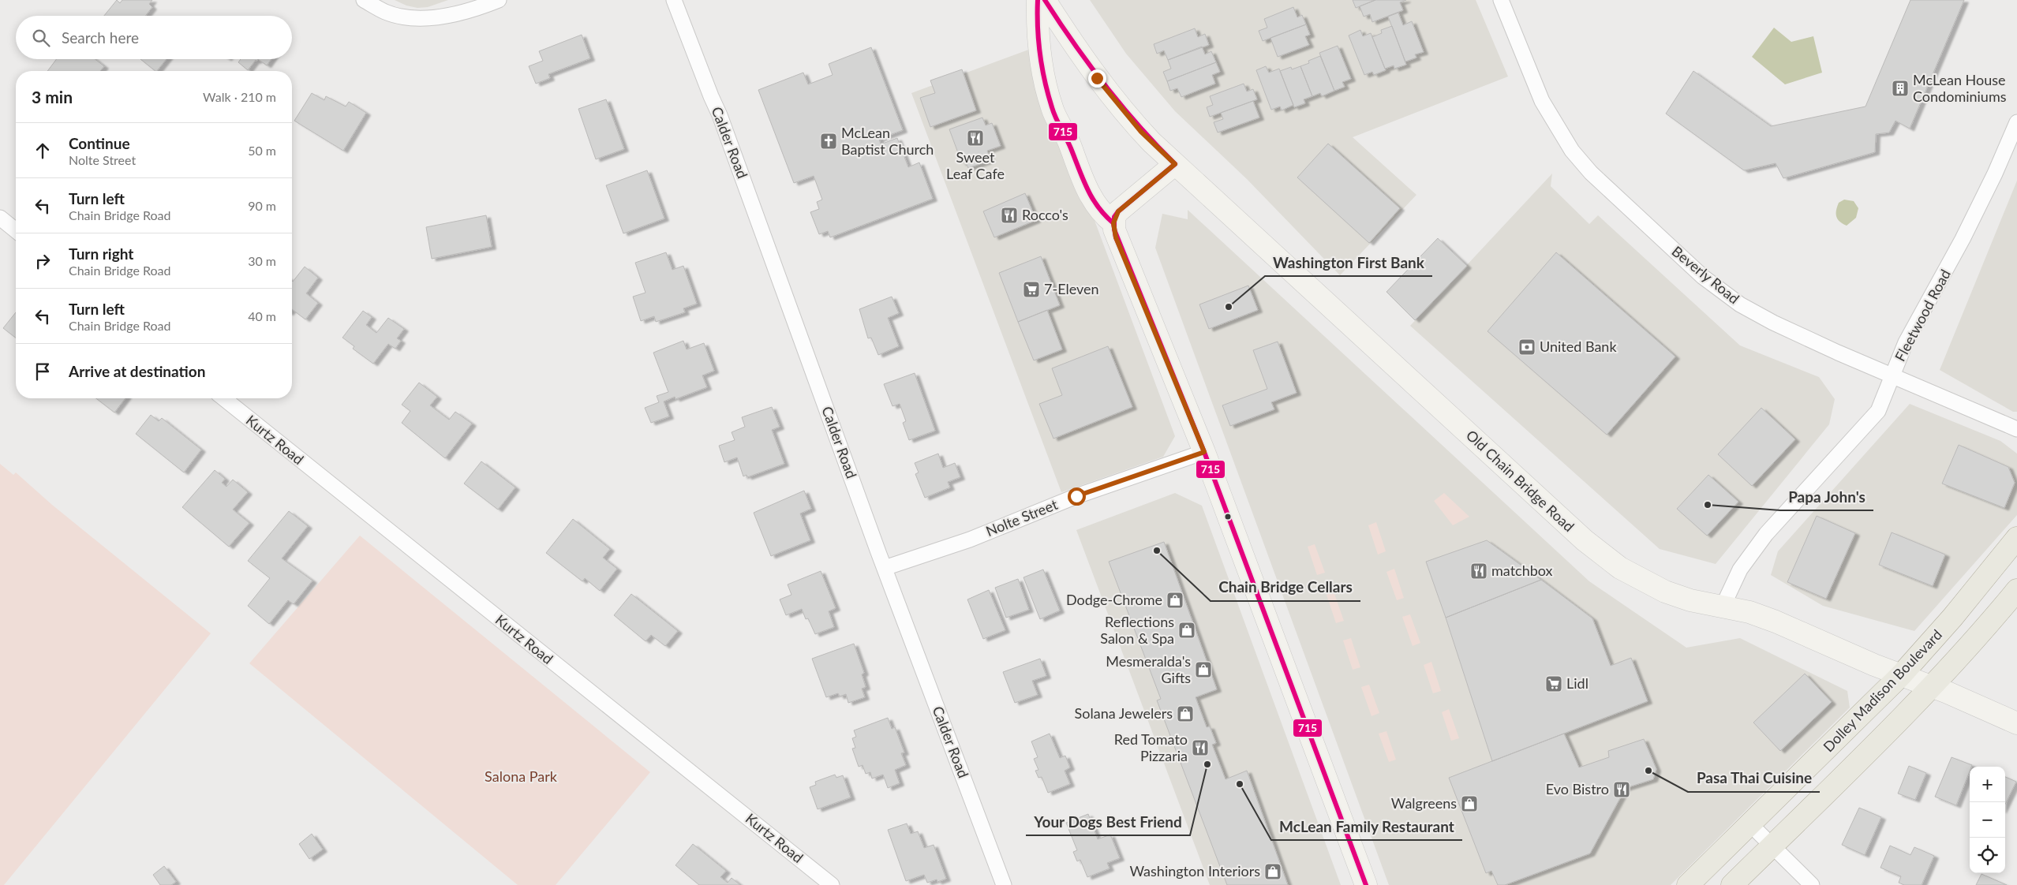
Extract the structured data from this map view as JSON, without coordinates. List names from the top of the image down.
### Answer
{
  "streets": {
    "main road": ["Old Chain Bridge Road", "Dolley Madison Boulevard"],
    "street": [
      "Calder Road",
      "Beverly Road",
      "Fleetwood Road",
      "Kurtz Road",
      "Nolte Street"
    ]
  },
  "crossings": [
    ["Calder Road", "Nolte Street"],
    ["Beverly Road", "Fleetwood Road"],
    ["Fleetwood Road", "Old Chain Bridge Road"],
    ["Old Chain Bridge Road", "Dolley Madison Boulevard"]
  ],
  "parks": ["Salona Park"],
  "places": {
    "building": ["McLean House Condominiums"],
    "restaurant": [
      "Sweet Leaf Cafe",
      "Rocco's",
      "matchbox",
      "Red Tomato Pizzaria",
      "Evo Bistro"
    ],
    "church": ["McLean Baptist Church"],
    "supermarket": ["7-Eleven", "Lidl"],
    "other": [
      "Washington First Bank",
      "Papa John's",
      "Chain Bridge Cellars",
      "Your Dogs Best Friend",
      "Pasa Thai Cuisine",
      "McLean Family Restaurant"
    ],
    "bank": ["United Bank"],
    "shop": [
      "Dodge-Chrome",
      "Reflections Salon & Spa",
      "Mesmeralda's Gifts",
      "Solana Jewelers",
      "Walgreens",
      "Washington Interiors"
    ]
  },
  "lines": ["transit line 715"],
  "page": {
    "search": "Search here",
    "heading": ["3 min", "Walk · 210 m"],
    "list": [
      ["Continue", "Nolte Street", "50 m"],
      ["Turn left", "Chain Bridge Road", "90 m"],
      ["Turn right", "Chain Bridge Road", "30 m"],
      ["Turn left", "Chain Bridge Road", "40 m"],
      "Arrive at destination"
    ],
    "map_buttons": ["+", "−"]
  }
}
